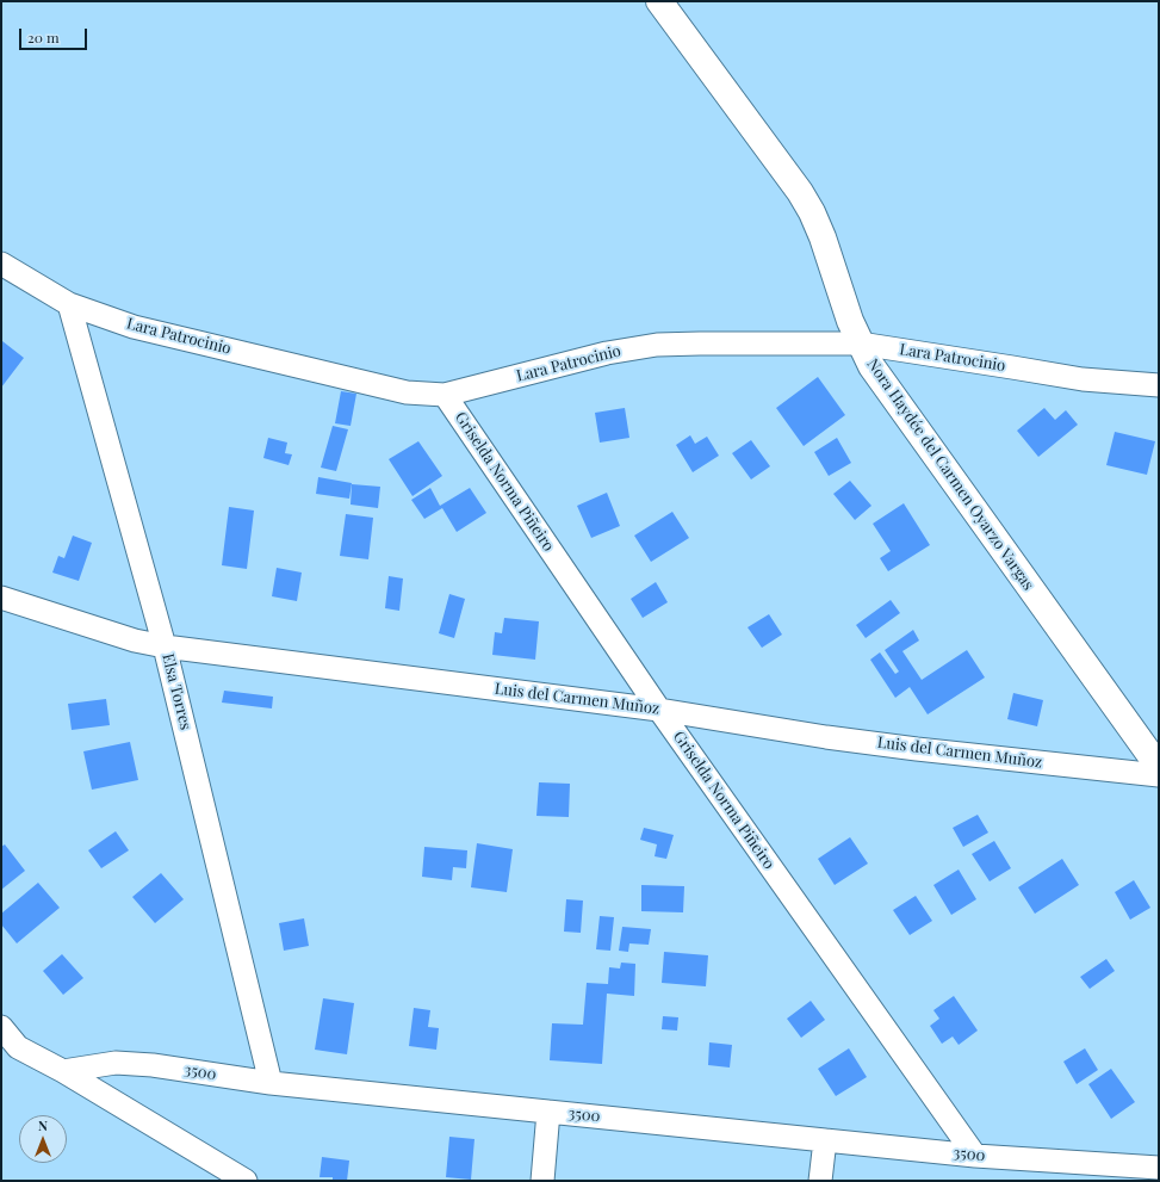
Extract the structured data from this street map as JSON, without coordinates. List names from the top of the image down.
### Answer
{
  "streets": {
    "street": [
      "Lara Patrocinio",
      "Nora Haydée del Carmen Oyarzo Vargas",
      "Griselda Norma Piñeiro",
      "Elsa Torres",
      "Luis del Carmen Muñoz",
      "3500"
    ]
  },
  "crossings": [
    ["Lara Patrocinio", "Nora Haydée del Carmen Oyarzo Vargas"],
    ["Lara Patrocinio", "Griselda Norma Piñeiro"],
    ["Lara Patrocinio", "Elsa Torres"],
    ["Griselda Norma Piñeiro", "Luis del Carmen Muñoz"],
    ["Griselda Norma Piñeiro", "3500"],
    ["Elsa Torres", "Luis del Carmen Muñoz"],
    ["Elsa Torres", "3500"]
  ],
  "scale_bar": "20 m",
  "north": "top"
}
